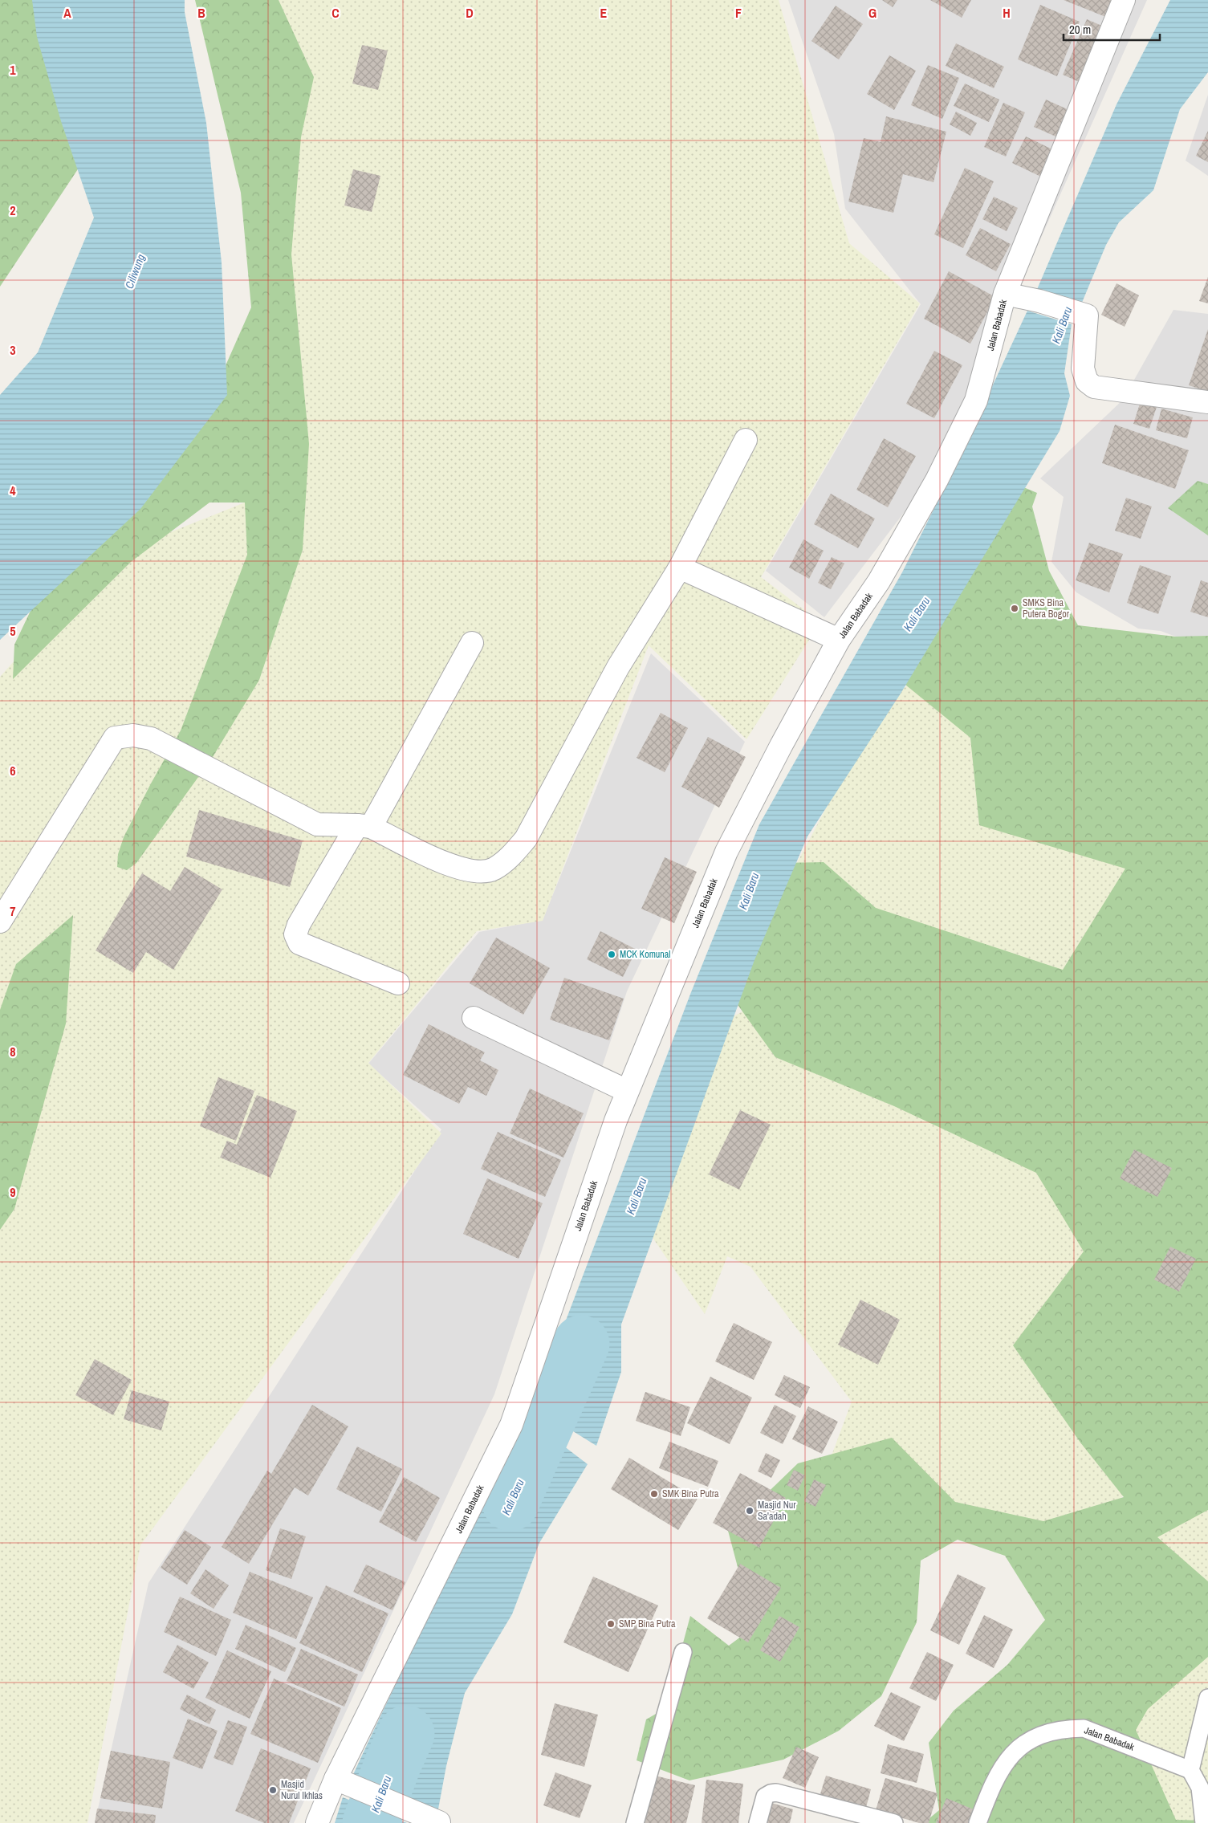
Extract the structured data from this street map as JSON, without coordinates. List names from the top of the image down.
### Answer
{
  "streets": {
    "street": ["Jalan Babadak"]
  },
  "water": ["Ciliwung", "Kali Baru"],
  "places": [
    "SMKS Bina Putera Bogor",
    "MCK Komunal",
    "SMK Bina Putra",
    "Masjid Nur Sa'adah",
    "SMP Bina Putra",
    "Masjid Nurul Ikhlas"
  ],
  "scale_bar": "20 m",
  "grid": {
    "columns": [
      "A",
      "B",
      "C",
      "D",
      "E",
      "F",
      "G",
      "H"
    ],
    "rows": [
      "1",
      "2",
      "3",
      "4",
      "5",
      "6",
      "7",
      "8",
      "9"
    ]
  }
}
